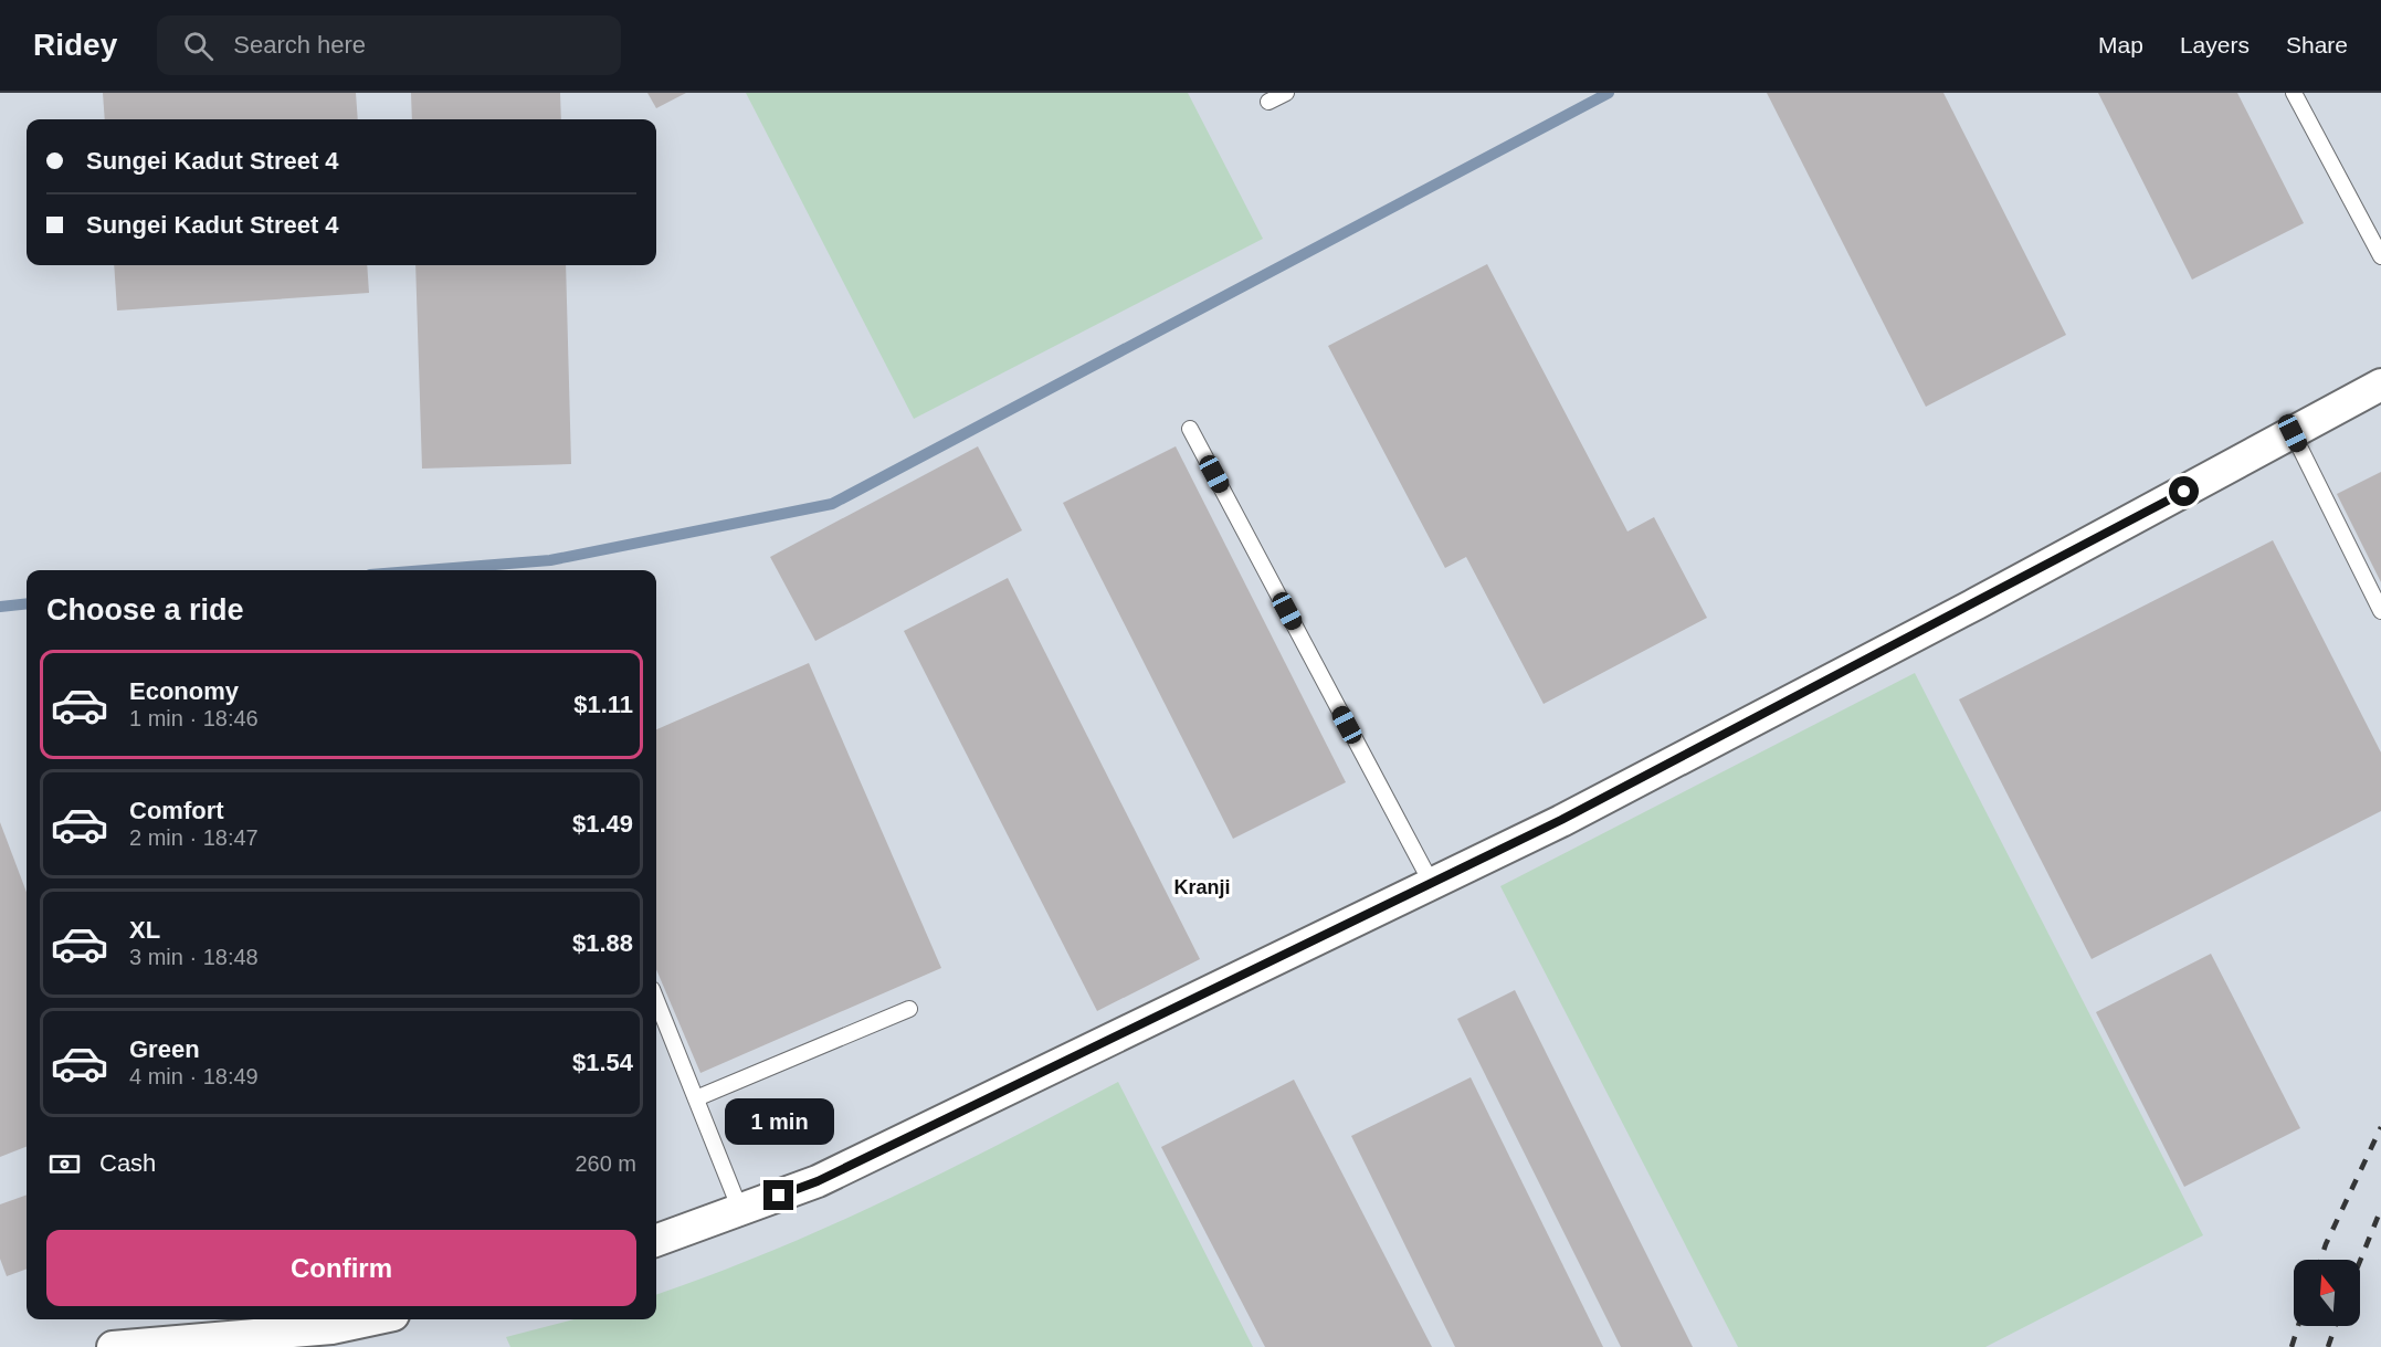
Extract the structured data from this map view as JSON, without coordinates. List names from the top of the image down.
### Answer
{
  "districts": ["Kranji"],
  "north": "top",
  "page": {
    "header": "Ridey",
    "search": "Search here",
    "nav": ["Map", "Layers", "Share"],
    "banner": ["Sungei Kadut Street 4", "Sungei Kadut Street 4"],
    "heading": "Choose a ride",
    "list": [
      {
        "name": "Economy",
        "note": "1 min · 18:46",
        "value": "$1.11"
      },
      {
        "name": "Comfort",
        "note": "2 min · 18:47",
        "value": "$1.49"
      },
      {
        "name": "XL",
        "note": "3 min · 18:48",
        "value": "$1.88"
      },
      {
        "name": "Green",
        "note": "4 min · 18:49",
        "value": "$1.54"
      }
    ],
    "bubble": "1 min",
    "pay": ["Cash", "260 m"],
    "buttons": "Confirm"
  }
}
